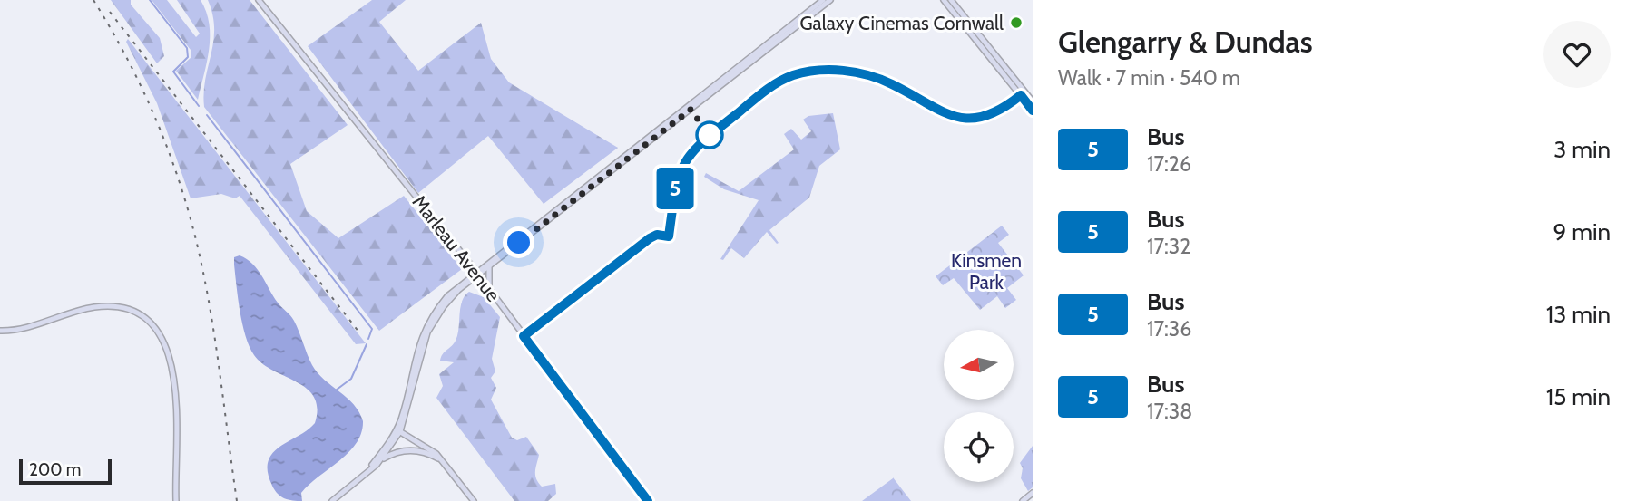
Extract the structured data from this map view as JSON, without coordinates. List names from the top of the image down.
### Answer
{
  "streets": {
    "street": ["Marleau Avenue"]
  },
  "parks": ["Kinsmen Park"],
  "places": ["Galaxy Cinemas Cornwall"],
  "lines": ["bus line 5"],
  "scale_bar": "200 m",
  "north": "left",
  "page": {
    "on_map": "5",
    "heading": ["Glengarry & Dundas", "Walk · 7 min · 540 m"],
    "list": [
      {
        "mark": "5",
        "name": "Bus",
        "note": "17:26",
        "value": "3 min"
      },
      {
        "mark": "5",
        "name": "Bus",
        "note": "17:32",
        "value": "9 min"
      },
      {
        "mark": "5",
        "name": "Bus",
        "note": "17:36",
        "value": "13 min"
      },
      {
        "mark": "5",
        "name": "Bus",
        "note": "17:38",
        "value": "15 min"
      }
    ],
    "scale": "200 m"
  }
}
